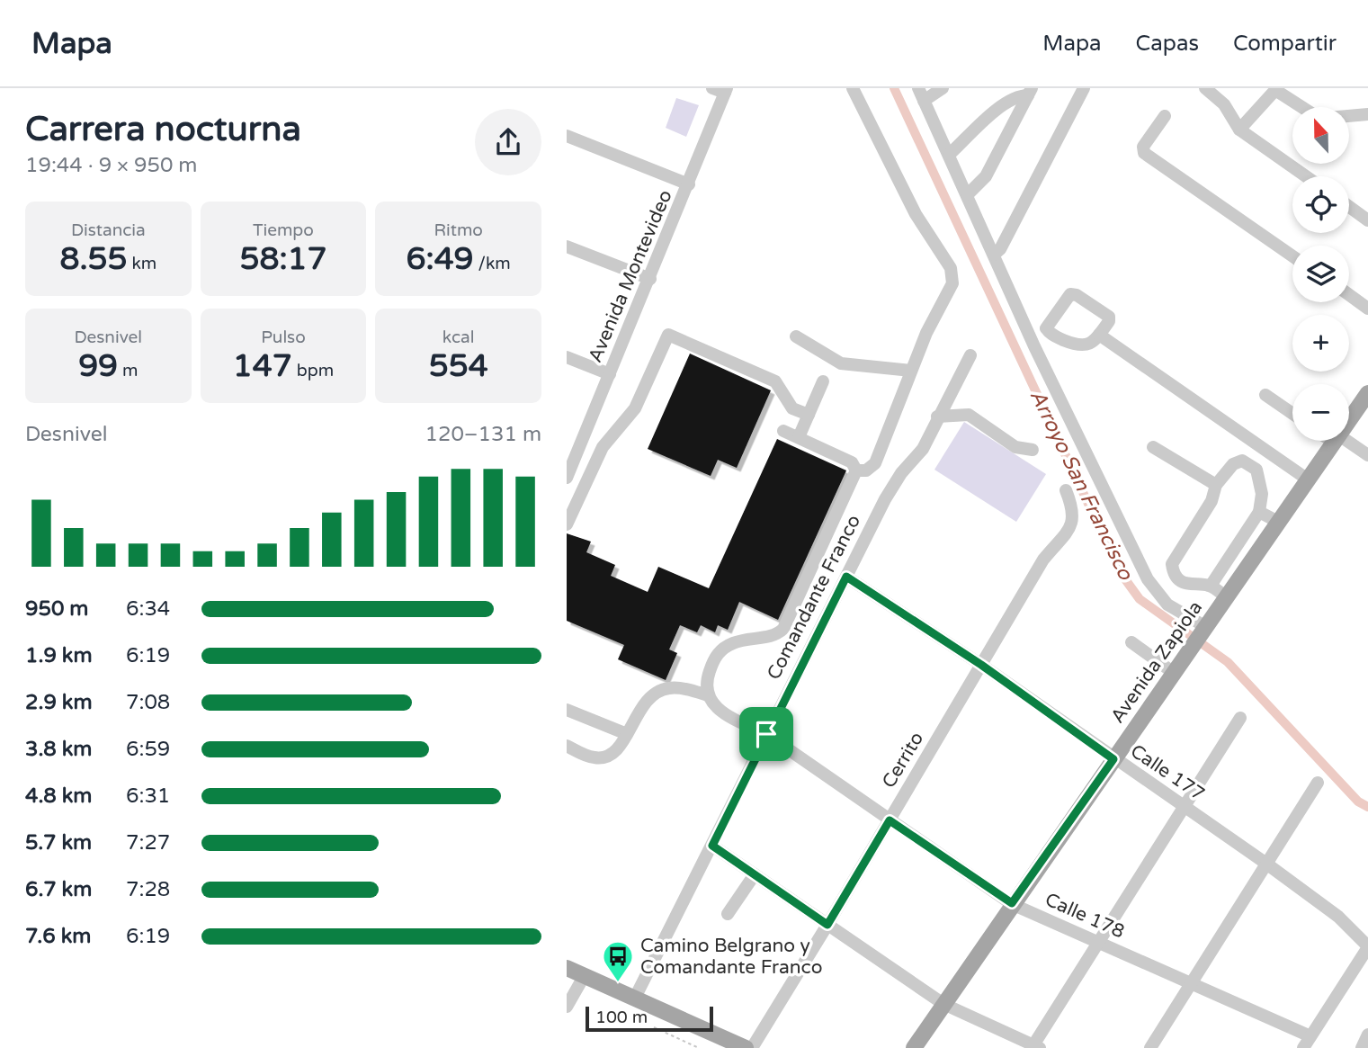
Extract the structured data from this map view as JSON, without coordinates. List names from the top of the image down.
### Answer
{
  "streets": {
    "main road": ["Avenida Zapiola"],
    "street": [
      "Avenida Montevideo",
      "Comandante Franco",
      "Cerrito",
      "Calle 177",
      "Calle 178"
    ]
  },
  "crossings": [
    ["Comandante Franco", "Calle 177"],
    ["Comandante Franco", "Calle 178"],
    ["Avenida Zapiola", "Calle 177"],
    ["Avenida Zapiola", "Calle 178"],
    ["Cerrito", "Calle 177"],
    ["Cerrito", "Calle 178"]
  ],
  "water": ["Arroyo San Francisco"],
  "places": {
    "bus stop": ["Camino Belgrano y Comandante Franco"]
  },
  "scale_bar": "100 m",
  "north": "top",
  "page": {
    "header": "Mapa",
    "nav": ["Mapa", "Capas", "Compartir"],
    "heading": ["Carrera nocturna", "19:44 · 9 × 950 m"],
    "map_buttons": ["+", "−"],
    "stats": [
      ["Distancia", "8.55 km"],
      ["Tiempo", "58:17"],
      ["Ritmo", "6:49 /km"],
      ["Desnivel", "99 m"],
      ["Pulso", "147 bpm"],
      ["kcal", "554"]
    ],
    "chart": ["Desnivel", "120–131 m"],
    "list": [
      {
        "name": "950 m",
        "note": "6:34"
      },
      {
        "name": "1.9 km",
        "note": "6:19"
      },
      {
        "name": "2.9 km",
        "note": "7:08"
      },
      {
        "name": "3.8 km",
        "note": "6:59"
      },
      {
        "name": "4.8 km",
        "note": "6:31"
      },
      {
        "name": "5.7 km",
        "note": "7:27"
      },
      {
        "name": "6.7 km",
        "note": "7:28"
      },
      {
        "name": "7.6 km",
        "note": "6:19"
      }
    ],
    "scale": "100 m"
  }
}
